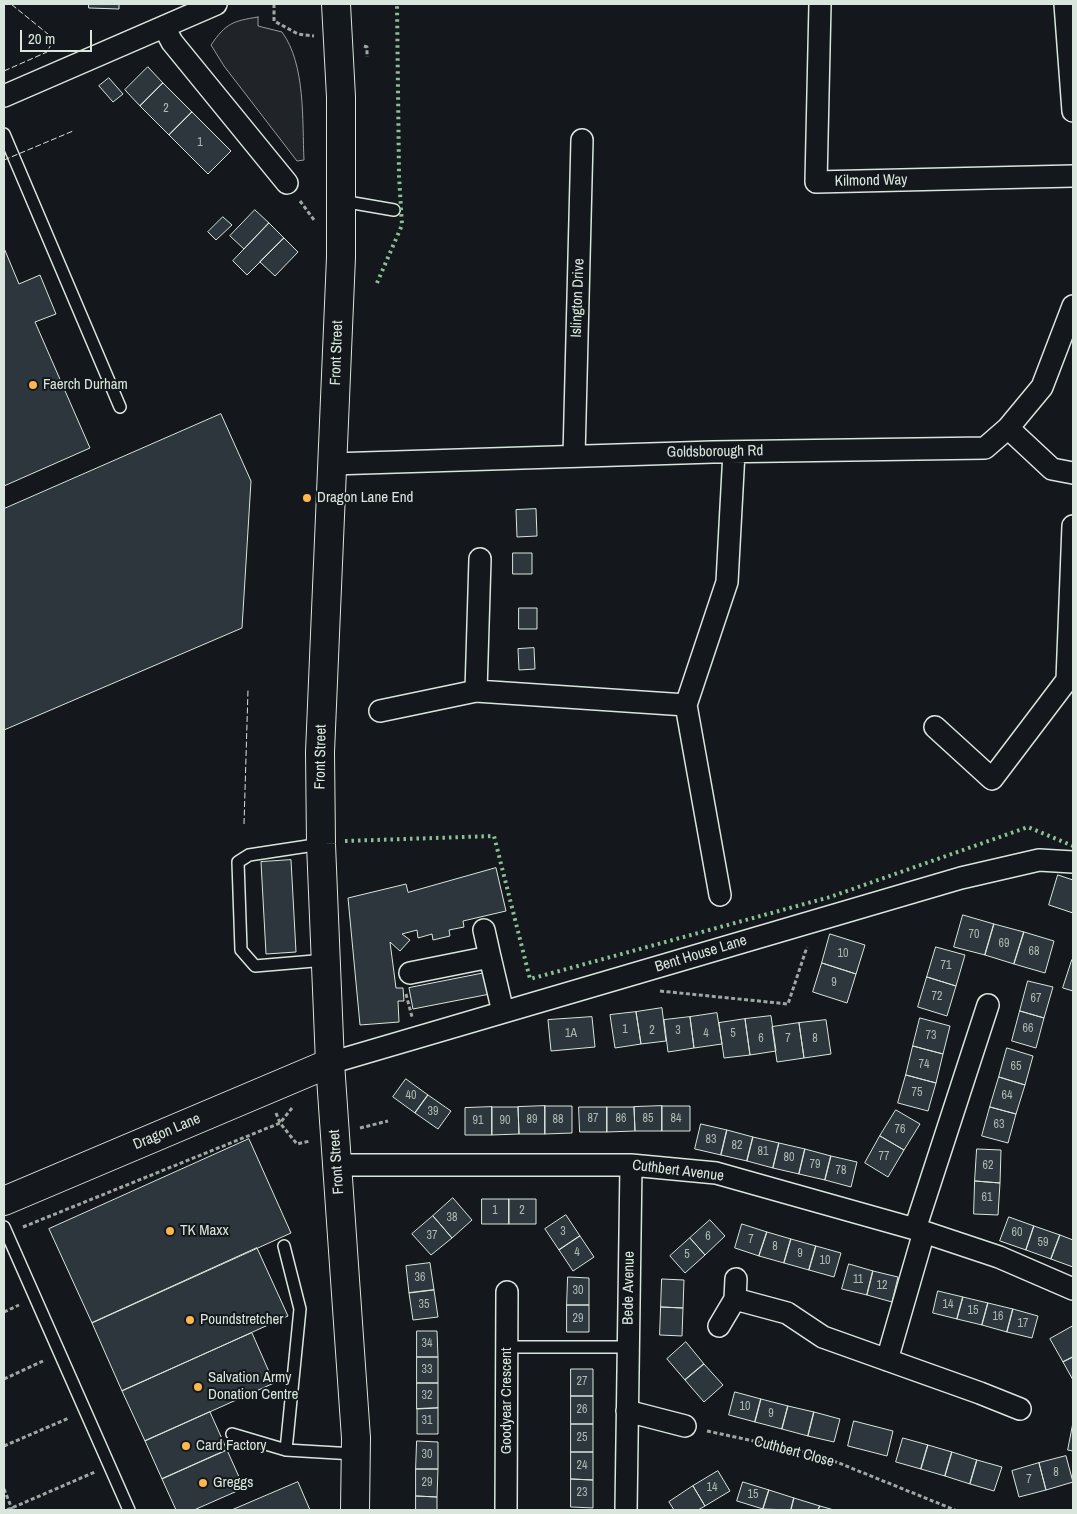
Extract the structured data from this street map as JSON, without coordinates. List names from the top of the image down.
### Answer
{
  "streets": {
    "main road": ["Front Street", "Dragon Lane"],
    "street": [
      "Kilmond Way",
      "Islington Drive",
      "Goldsborough Rd",
      "Bent House Lane",
      "Cuthbert Avenue",
      "Bede Avenue",
      "Goodyear Crescent"
    ],
    "path": ["Cuthbert Close"]
  },
  "crossings": [
    ["Islington Drive", "Goldsborough Rd"],
    ["Front Street", "Goldsborough Rd"],
    ["Front Street", "Bent House Lane"],
    ["Front Street", "Dragon Lane"],
    ["Front Street", "Cuthbert Avenue"],
    ["Bent House Lane", "Dragon Lane"],
    ["Cuthbert Avenue", "Bede Avenue"]
  ],
  "places": [
    "Faerch Durham",
    "Dragon Lane End",
    "TK Maxx",
    "Poundstretcher",
    "Salvation Army Donation Centre",
    "Card Factory",
    "Greggs"
  ],
  "house_numbers": [
    "2",
    "1",
    "70",
    "69",
    "68",
    "10",
    "71",
    "9",
    "72",
    "67",
    "66",
    "1",
    "2",
    "3",
    "1A",
    "4",
    "5",
    "73",
    "6",
    "7",
    "8",
    "74",
    "65",
    "75",
    "40",
    "64",
    "39",
    "87",
    "86",
    "85",
    "84",
    "89",
    "88",
    "91",
    "90",
    "63",
    "76",
    "83",
    "82",
    "81",
    "77",
    "80",
    "79",
    "62",
    "78",
    "61",
    "1",
    "2",
    "38",
    "3",
    "60",
    "37",
    "6",
    "7",
    "59",
    "8",
    "4",
    "9",
    "5",
    "10",
    "36",
    "11",
    "12",
    "30",
    "35",
    "14",
    "15",
    "16",
    "29",
    "17",
    "34",
    "33",
    "27",
    "32",
    "10",
    "26",
    "9",
    "31",
    "25",
    "30",
    "24",
    "8",
    "7",
    "29",
    "14",
    "23",
    "15"
  ],
  "scale_bar": "20 m"
}
